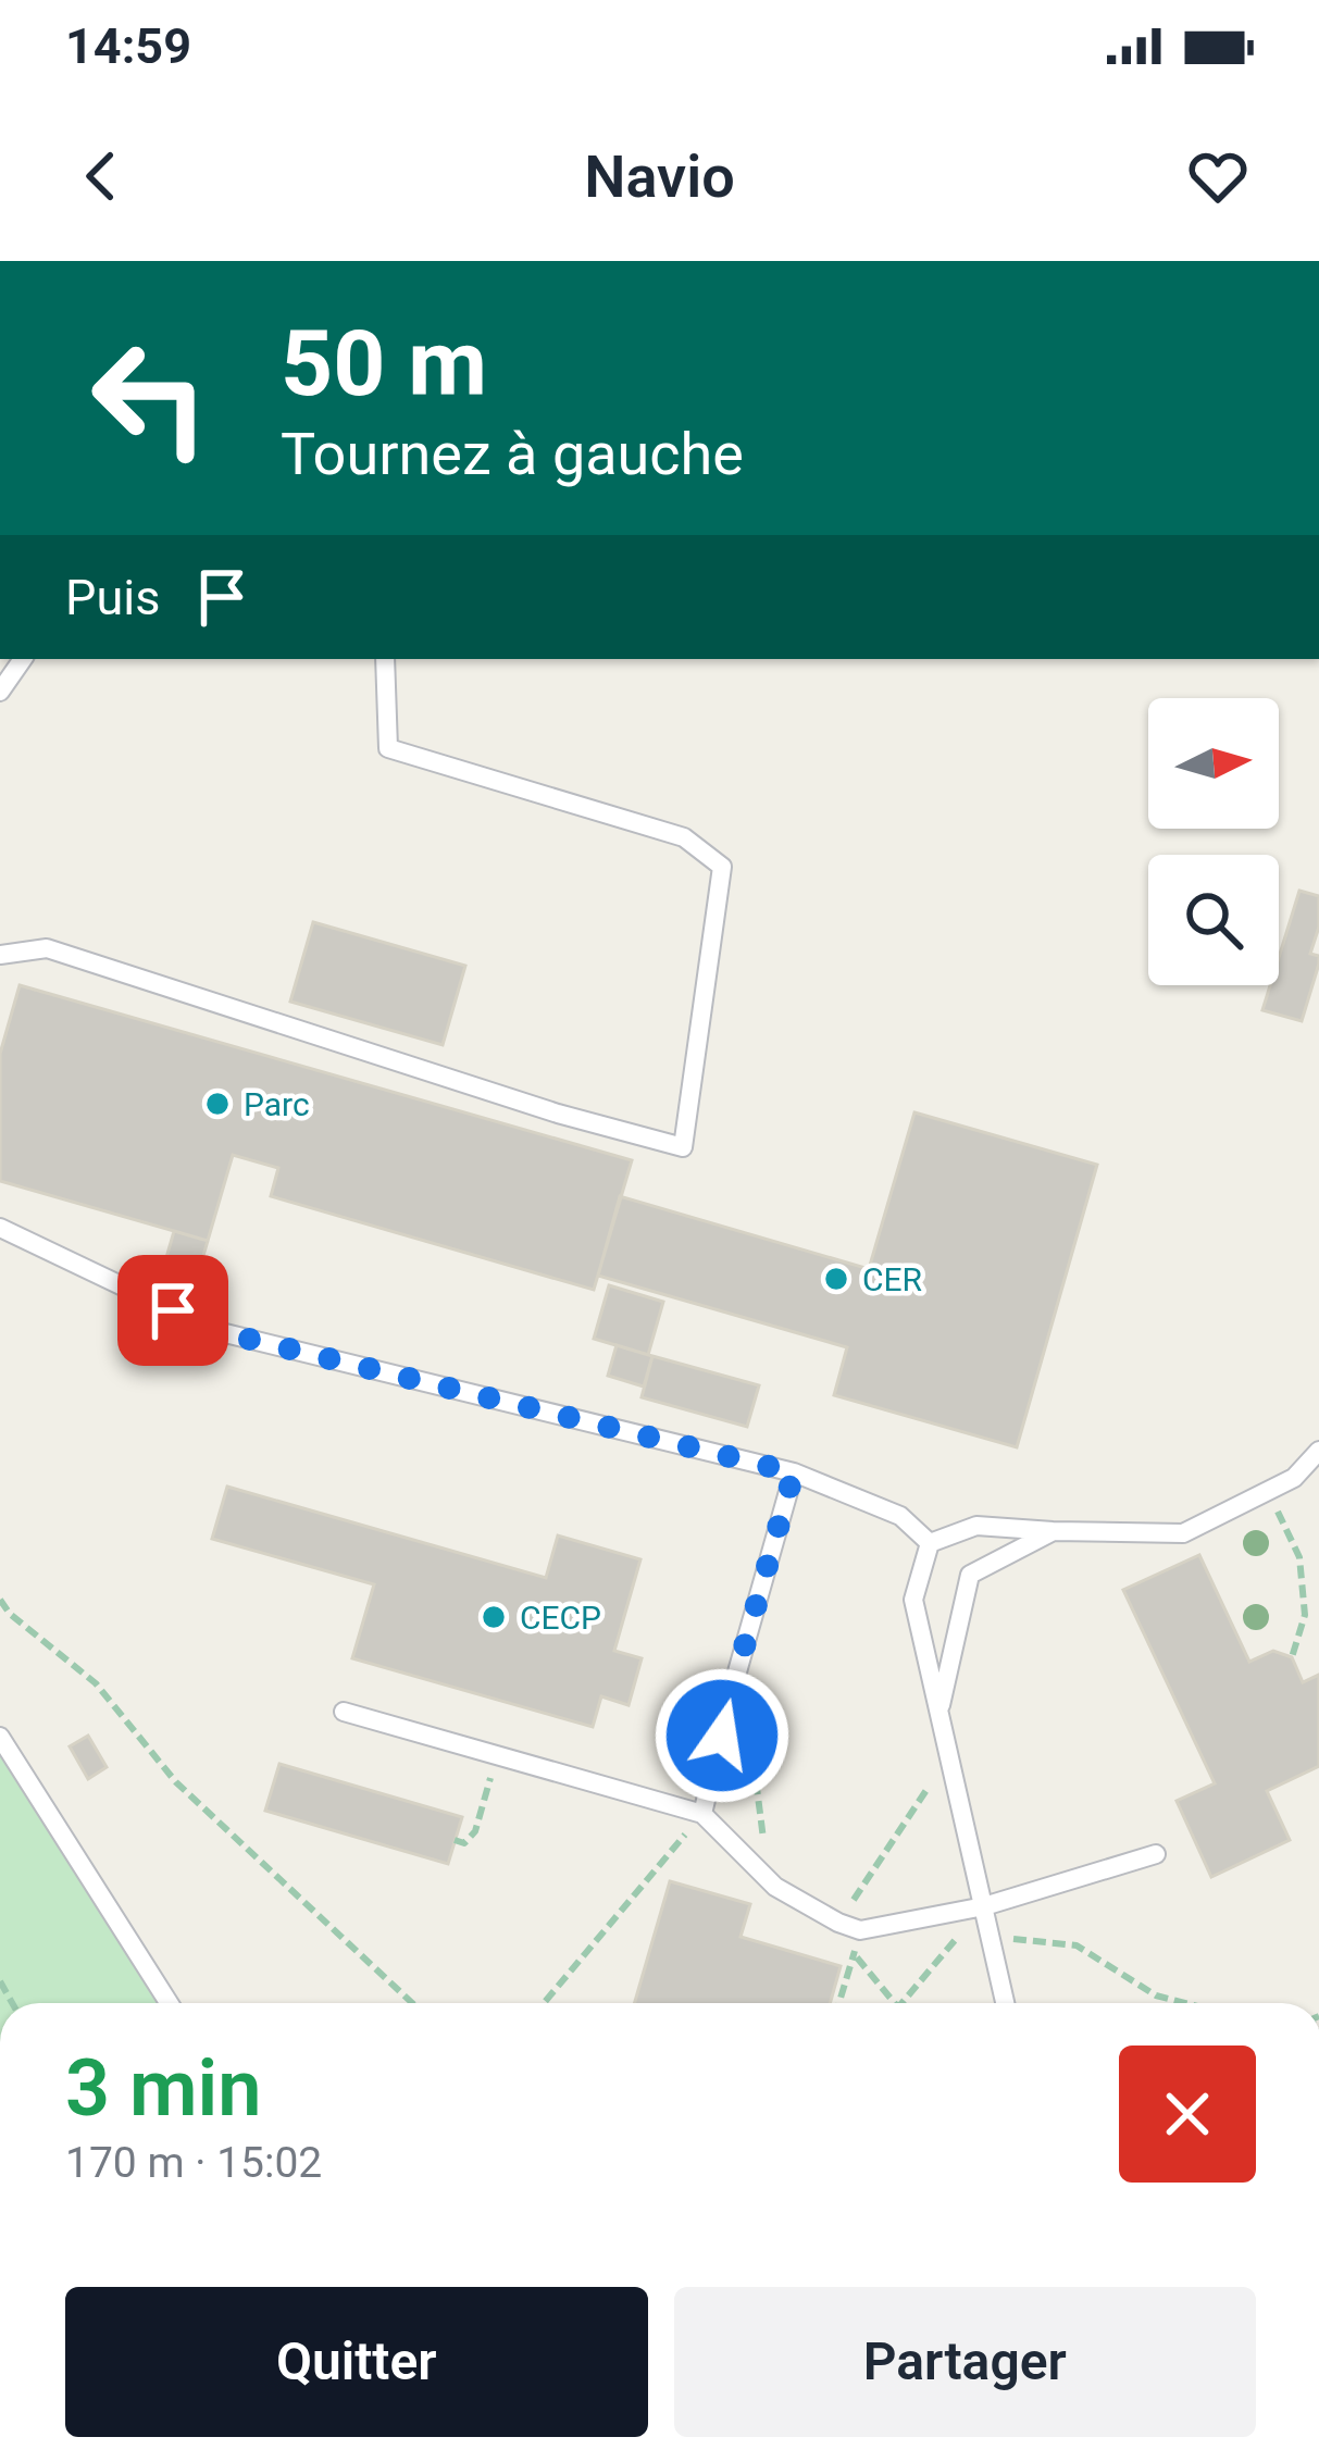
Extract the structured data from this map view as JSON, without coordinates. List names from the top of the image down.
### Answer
{
  "places": ["Parc", "CER", "CECP"],
  "north": "right",
  "page": {
    "status": "14:59",
    "header": "Navio",
    "turn": ["50 m", "Tournez à gauche"],
    "then": "Puis",
    "heading": ["3 min", "170 m · 15:02"],
    "buttons": ["Quitter", "Partager"]
  }
}
